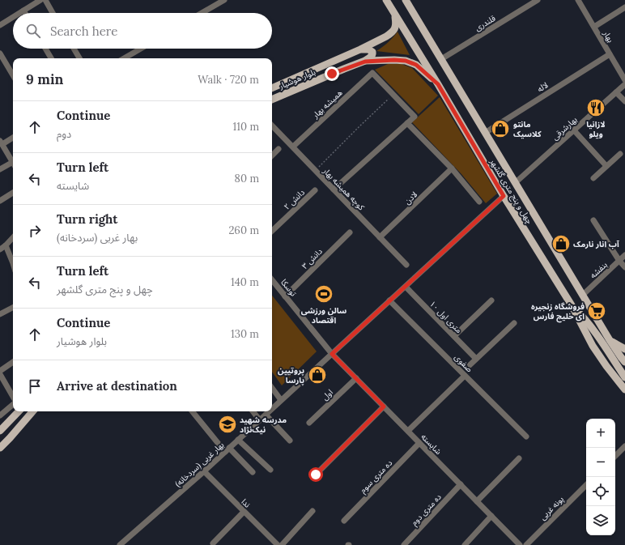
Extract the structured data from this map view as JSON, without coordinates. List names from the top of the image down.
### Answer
{
  "streets": {
    "main road": ["بلوار هوشیار", "چهل و پنج متری گلشهر"],
    "street": [
      "قلندری",
      "بهار",
      "لاله",
      "همیشه بهار",
      "بهارشرقی",
      "کوچه همیشه بهار",
      "لادن",
      "دانش ۲",
      "دانش ۳",
      "بنفشه",
      "توسکا",
      "۱۰ متری اول",
      "صفوی",
      "اول",
      "شایسته",
      "بهار غربی (سردخانه)",
      "ده متری سوم",
      "ندا",
      "پونه غربی",
      "ده متری دوم"
    ]
  },
  "crossings": [
    ["قلندری", "چهل و پنج متری گلشهر"],
    ["بهار", "لاله"],
    ["بلوار هوشیار", "چهل و پنج متری گلشهر"],
    ["لاله", "چهل و پنج متری گلشهر"],
    ["همیشه بهار", "کوچه همیشه بهار"],
    ["بهارشرقی", "چهل و پنج متری گلشهر"],
    ["کوچه همیشه بهار", "لادن"],
    ["چهل و پنج متری گلشهر", "بنفشه"],
    ["چهل و پنج متری گلشهر", "بهار غربی (سردخانه)"],
    ["دانش ۳", "توسکا"],
    ["توسکا", "شایسته"],
    ["توسکا", "بهار غربی (سردخانه)"],
    ["۱۰ متری اول", "بهار غربی (سردخانه)"],
    ["صفوی", "بهار غربی (سردخانه)"],
    ["اول", "شایسته"],
    ["شایسته", "بهار غربی (سردخانه)"],
    ["شایسته", "ده متری سوم"],
    ["شایسته", "ده متری دوم"],
    ["بهار غربی (سردخانه)", "ندا"]
  ],
  "places": {
    "restaurant": ["لازانیا ویلو"],
    "shop": ["مانتو کلاسیک", "آب انار نارمک", "پروتیین پارسا"],
    "sports": ["سالن ورزشی اقتصاد"],
    "supermarket": ["فروشگاه زنجیره ای خلیج فارس"],
    "school or university": ["مدرسه شهید نیک‌نژاد"]
  },
  "page": {
    "search": "Search here",
    "heading": ["9 min", "Walk · 720 m"],
    "list": [
      ["Continue", "دوم", "110 m"],
      ["Turn left", "شایسته", "80 m"],
      ["Turn right", "بهار غربی (سردخانه)", "260 m"],
      ["Turn left", "چهل و پنج متری گلشهر", "140 m"],
      ["Continue", "بلوار هوشیار", "130 m"],
      "Arrive at destination"
    ],
    "map_buttons": ["+", "−"]
  }
}
